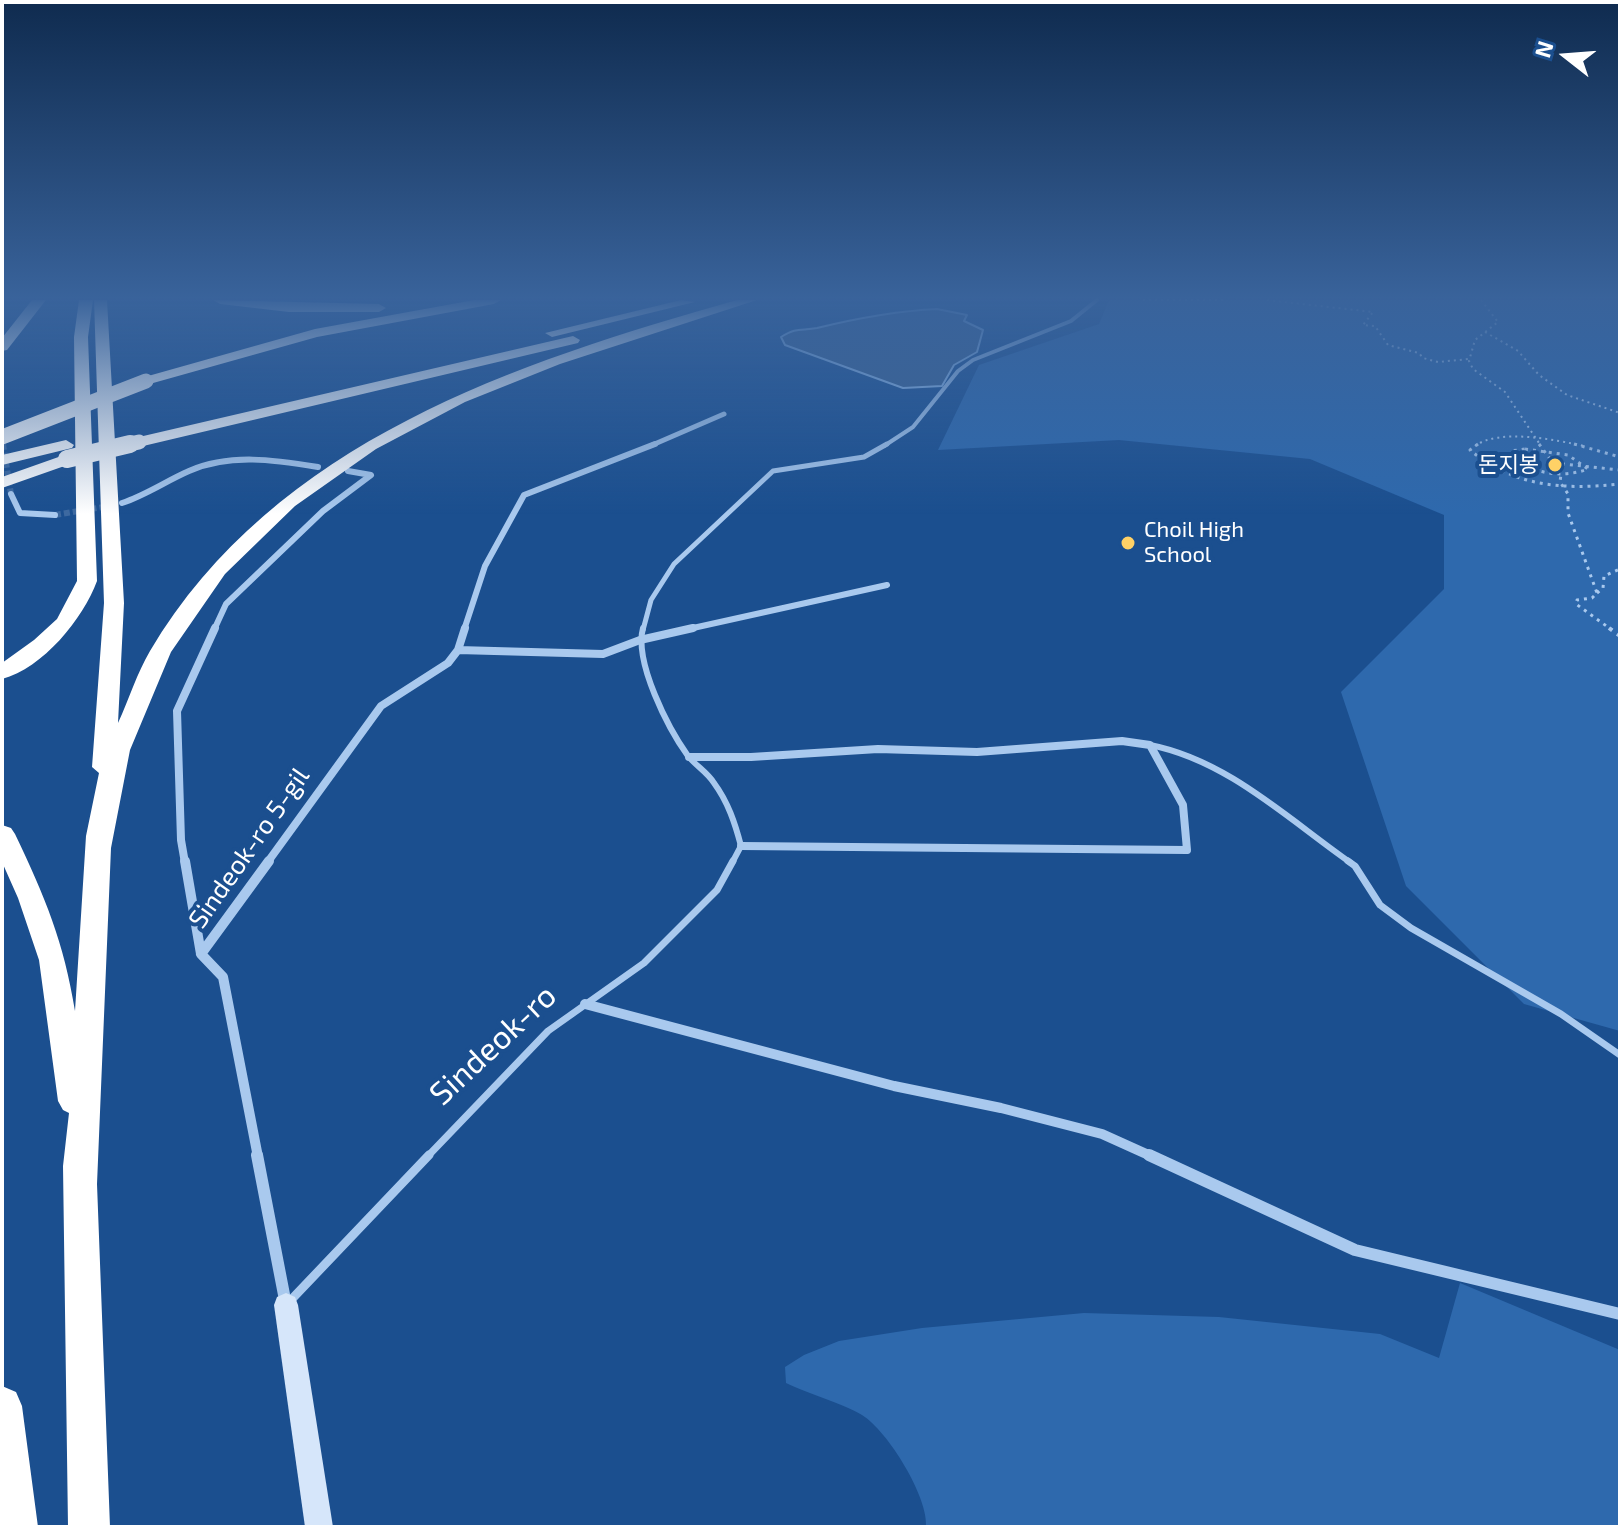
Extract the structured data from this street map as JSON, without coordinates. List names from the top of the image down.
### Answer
{
  "streets": {
    "street": ["Sindeok-ro 5-gil"],
    "lane": ["Sindeok-ro"]
  },
  "crossings": [
    ["Sindeok-ro 5-gil", "Sindeok-ro"]
  ],
  "places": ["돈지봉", "Choil High School"],
  "north": "left"
}
